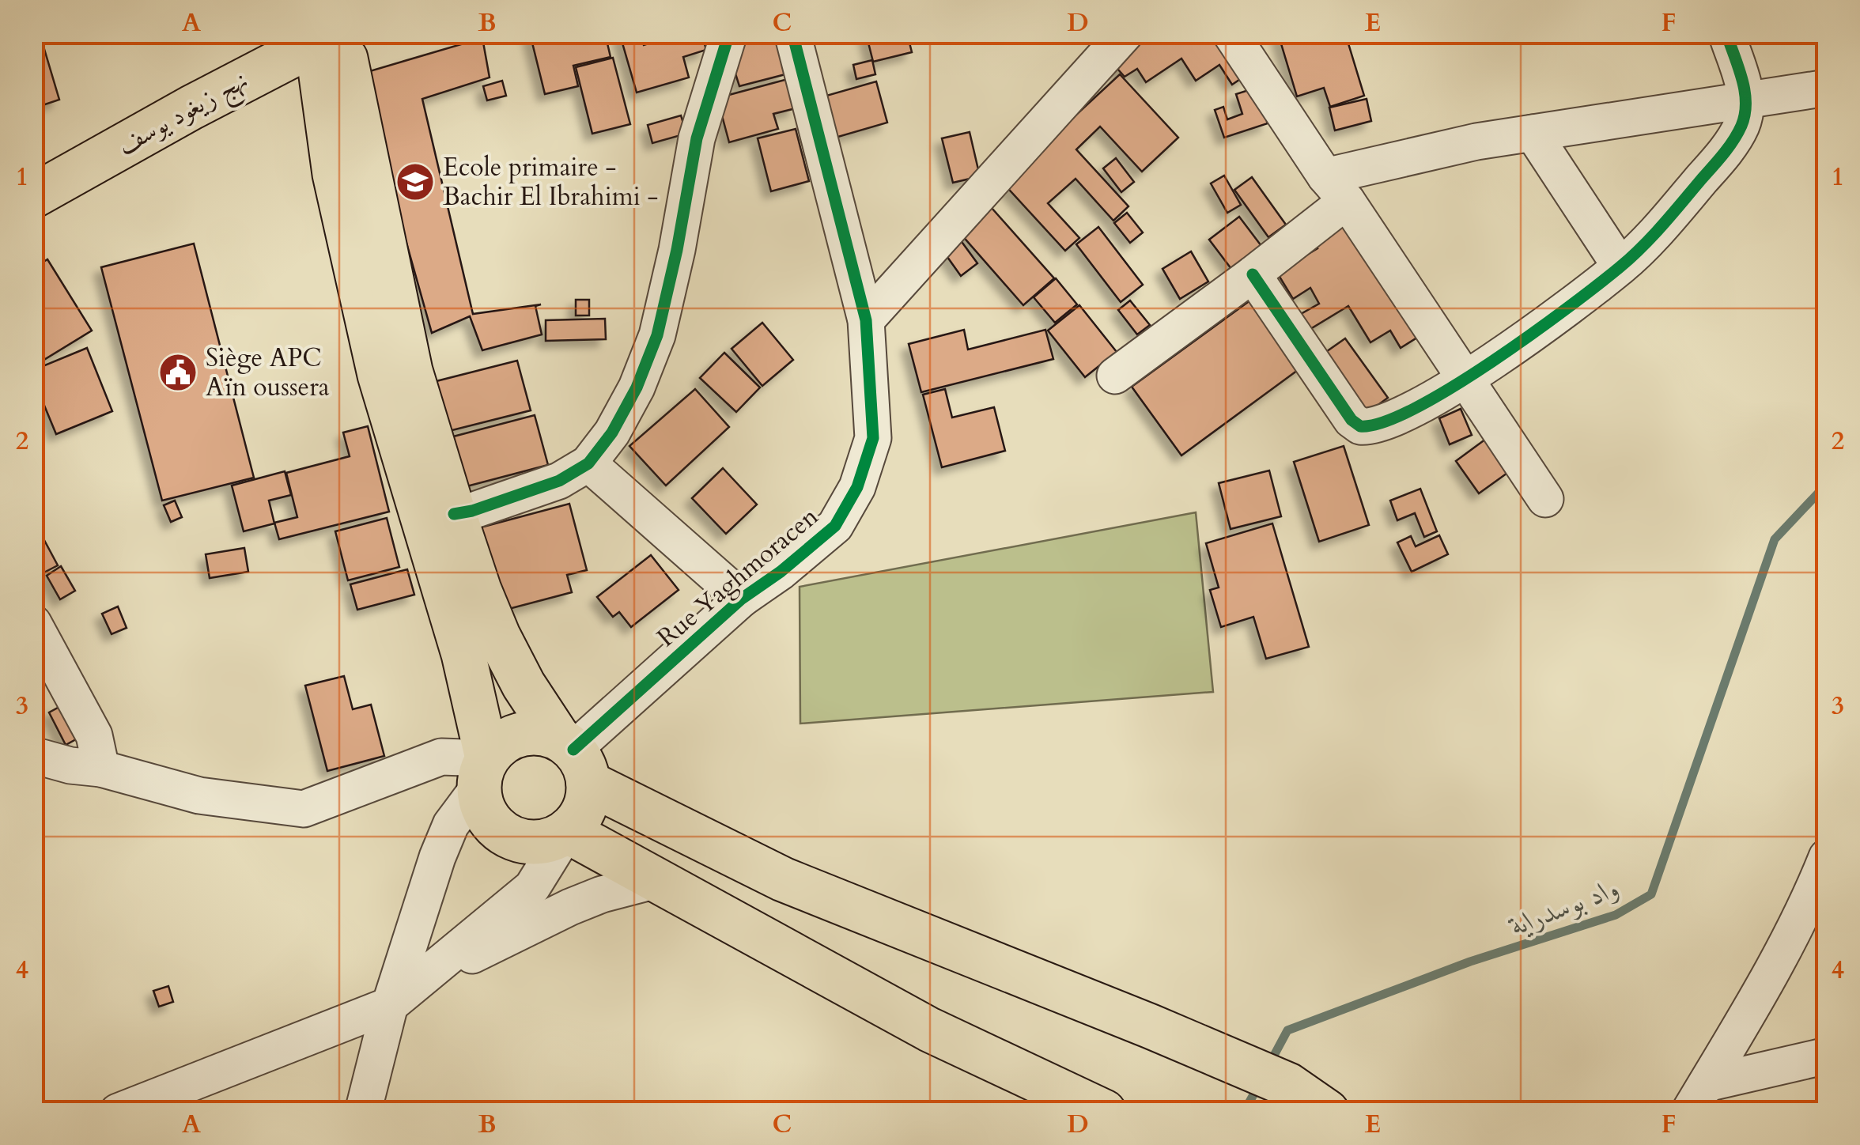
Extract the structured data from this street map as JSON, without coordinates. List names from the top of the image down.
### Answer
{
  "streets": {
    "main road": ["نهج زيغود يوسف"],
    "street": ["Rue Yaghmoracen"]
  },
  "water": ["واد بوسدراية"],
  "places": {
    "school or university": ["Ecole primaire - Bachir El Ibrahimi -"],
    "public building": ["Siège APC Aïn oussera"]
  },
  "grid": {
    "columns": [
      "A",
      "B",
      "C",
      "D",
      "E",
      "F"
    ],
    "rows": [
      "1",
      "2",
      "3",
      "4"
    ]
  }
}
